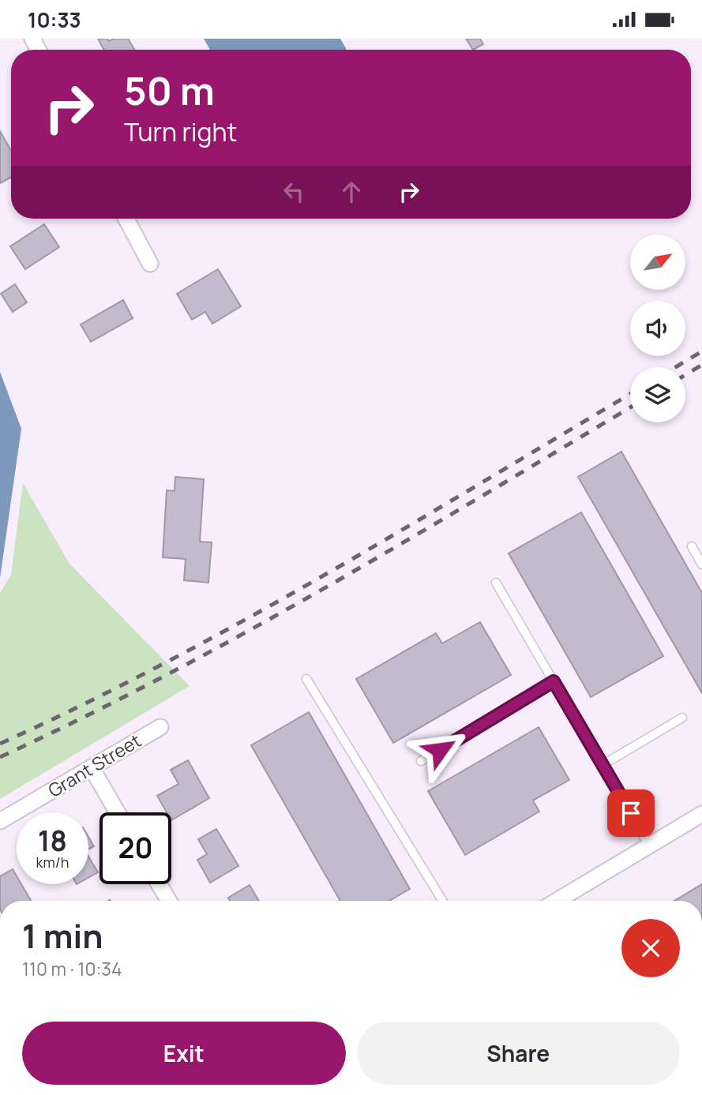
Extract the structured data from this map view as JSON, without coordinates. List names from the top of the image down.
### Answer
{
  "streets": {
    "street": ["Grant Street"]
  },
  "north": "top right",
  "page": {
    "status": "10:33",
    "turn": ["50 m", "Turn right"],
    "speed": "18 km/h",
    "limit": "20",
    "heading": ["1 min", "110 m · 10:34"],
    "buttons": ["Exit", "Share"]
  }
}
